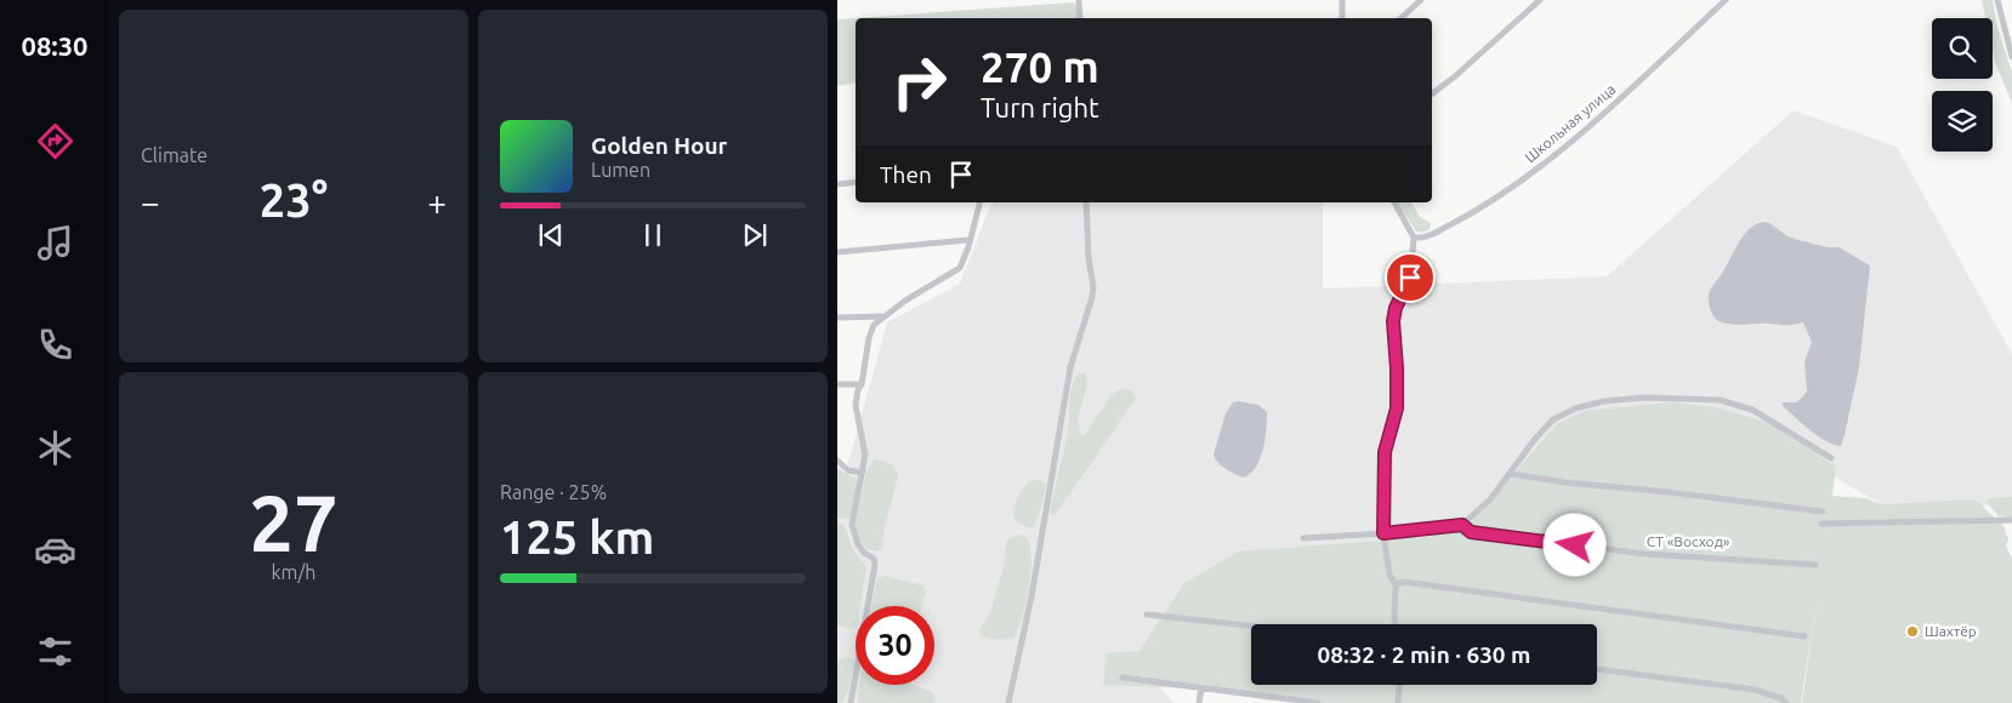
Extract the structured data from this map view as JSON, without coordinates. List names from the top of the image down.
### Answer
{
  "streets": {
    "street": ["Школьная улица"]
  },
  "parks": ["СТ «Восход»"],
  "places": ["Шахтёр"],
  "page": {
    "tabs": "08:30",
    "tile": [
      "Climate",
      ["27", "km/h"],
      ["Range · 25%", "125 km"]
    ],
    "turn": ["270 m", "Turn right"],
    "song": ["Golden Hour", "Lumen"],
    "then": "Then",
    "heat": ["−", "23°", "+"],
    "limit": "30",
    "trip": "08:32 · 2 min · 630 m"
  }
}
